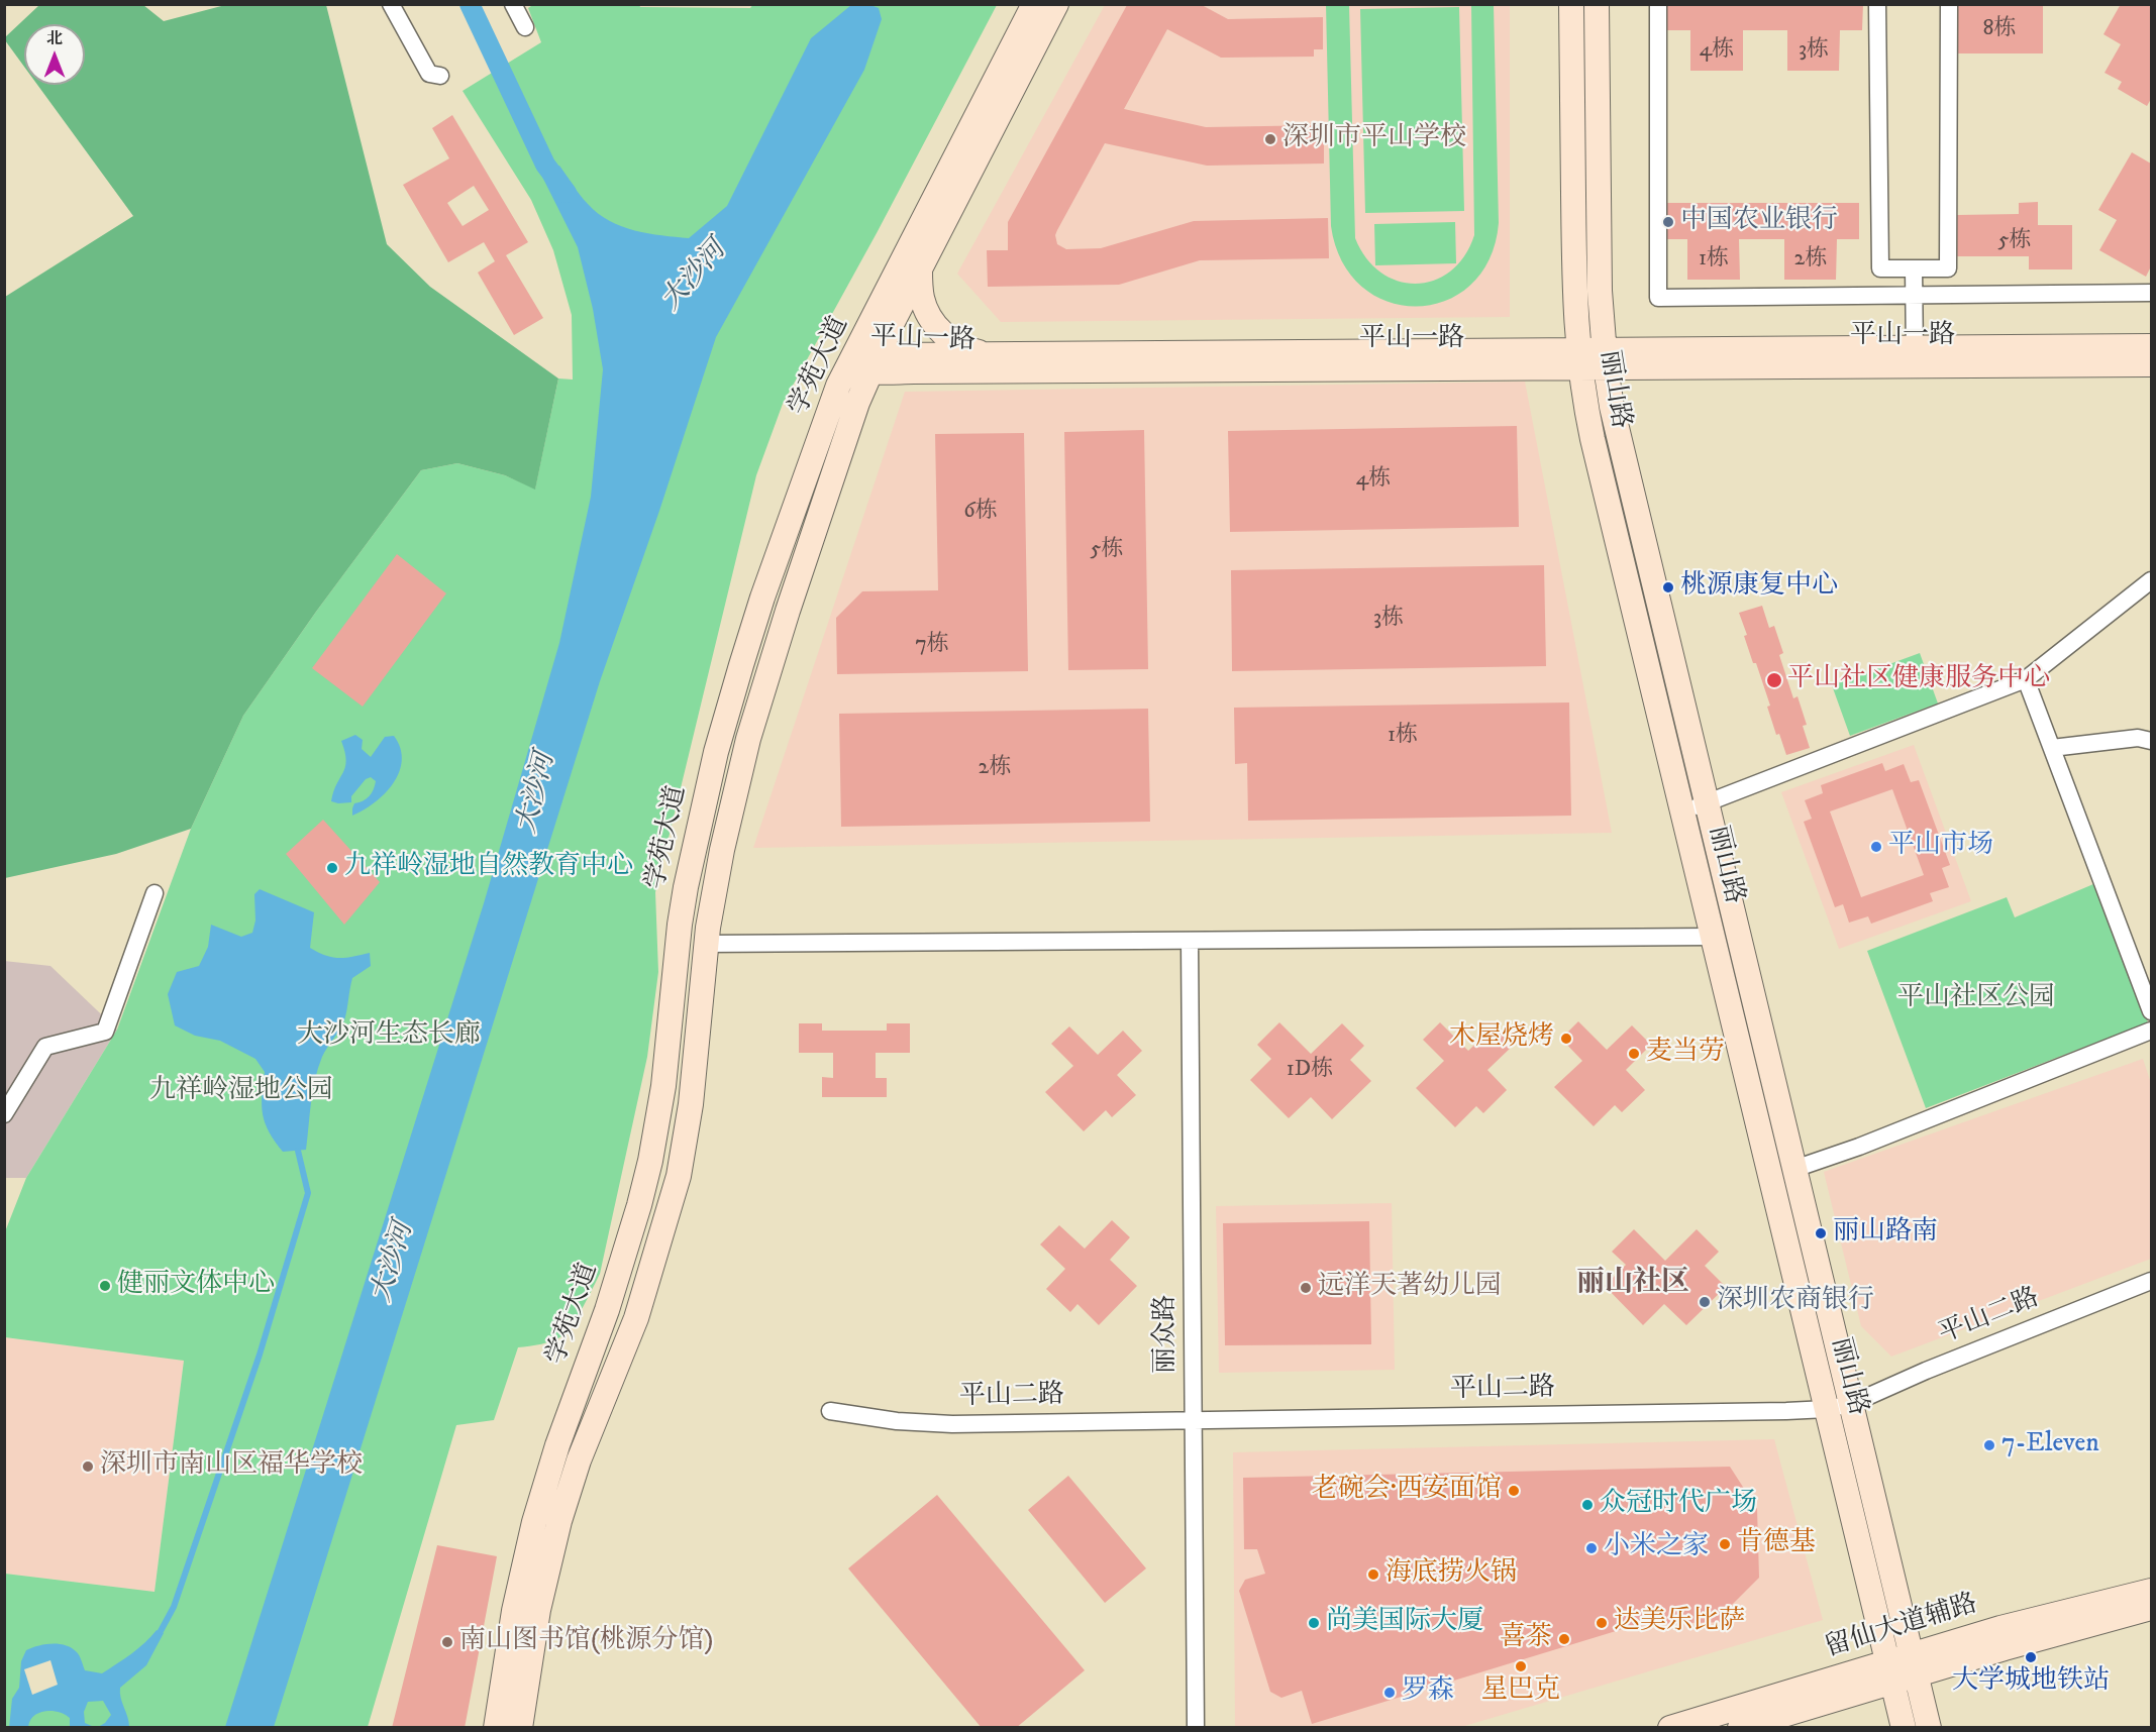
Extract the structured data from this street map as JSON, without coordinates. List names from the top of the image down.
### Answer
{
  "streets": {
    "street": [
      "平山一路",
      "学苑大道",
      "丽山路",
      "平山二路",
      "丽众路",
      "留仙大道辅路"
    ]
  },
  "crossings": [
    ["平山一路", "学苑大道"],
    ["平山一路", "丽山路"],
    ["丽山路", "平山二路"],
    ["丽山路", "留仙大道辅路"],
    ["平山二路", "丽众路"]
  ],
  "districts": ["丽山社区"],
  "water": ["大沙河"],
  "parks": ["平山社区公园", "大沙河生态长廊", "九祥岭湿地公园"],
  "places": [
    "深圳市平山学校",
    "中国农业银行",
    "桃源康复中心",
    "平山社区健康服务中心",
    "平山市场",
    "九祥岭湿地自然教育中心",
    "木屋烧烤",
    "麦当劳",
    "丽山路南",
    "健丽文体中心",
    "远洋天著幼儿园",
    "深圳农商银行",
    "7-Eleven",
    "深圳市南山区福华学校",
    "老碗会·西安面馆",
    "众冠时代广场",
    "肯德基",
    "小米之家",
    "海底捞火锅",
    "尚美国际大厦",
    "达美乐比萨",
    "喜茶",
    "南山图书馆(桃源分馆)",
    "大学城地铁站",
    "星巴克",
    "罗森"
  ],
  "house_numbers": [
    "8栋",
    "4栋",
    "3栋",
    "5栋",
    "1栋",
    "2栋",
    "4栋",
    "6栋",
    "5栋",
    "3栋",
    "7栋",
    "1栋",
    "2栋",
    "1D栋"
  ],
  "north": "top"
}
